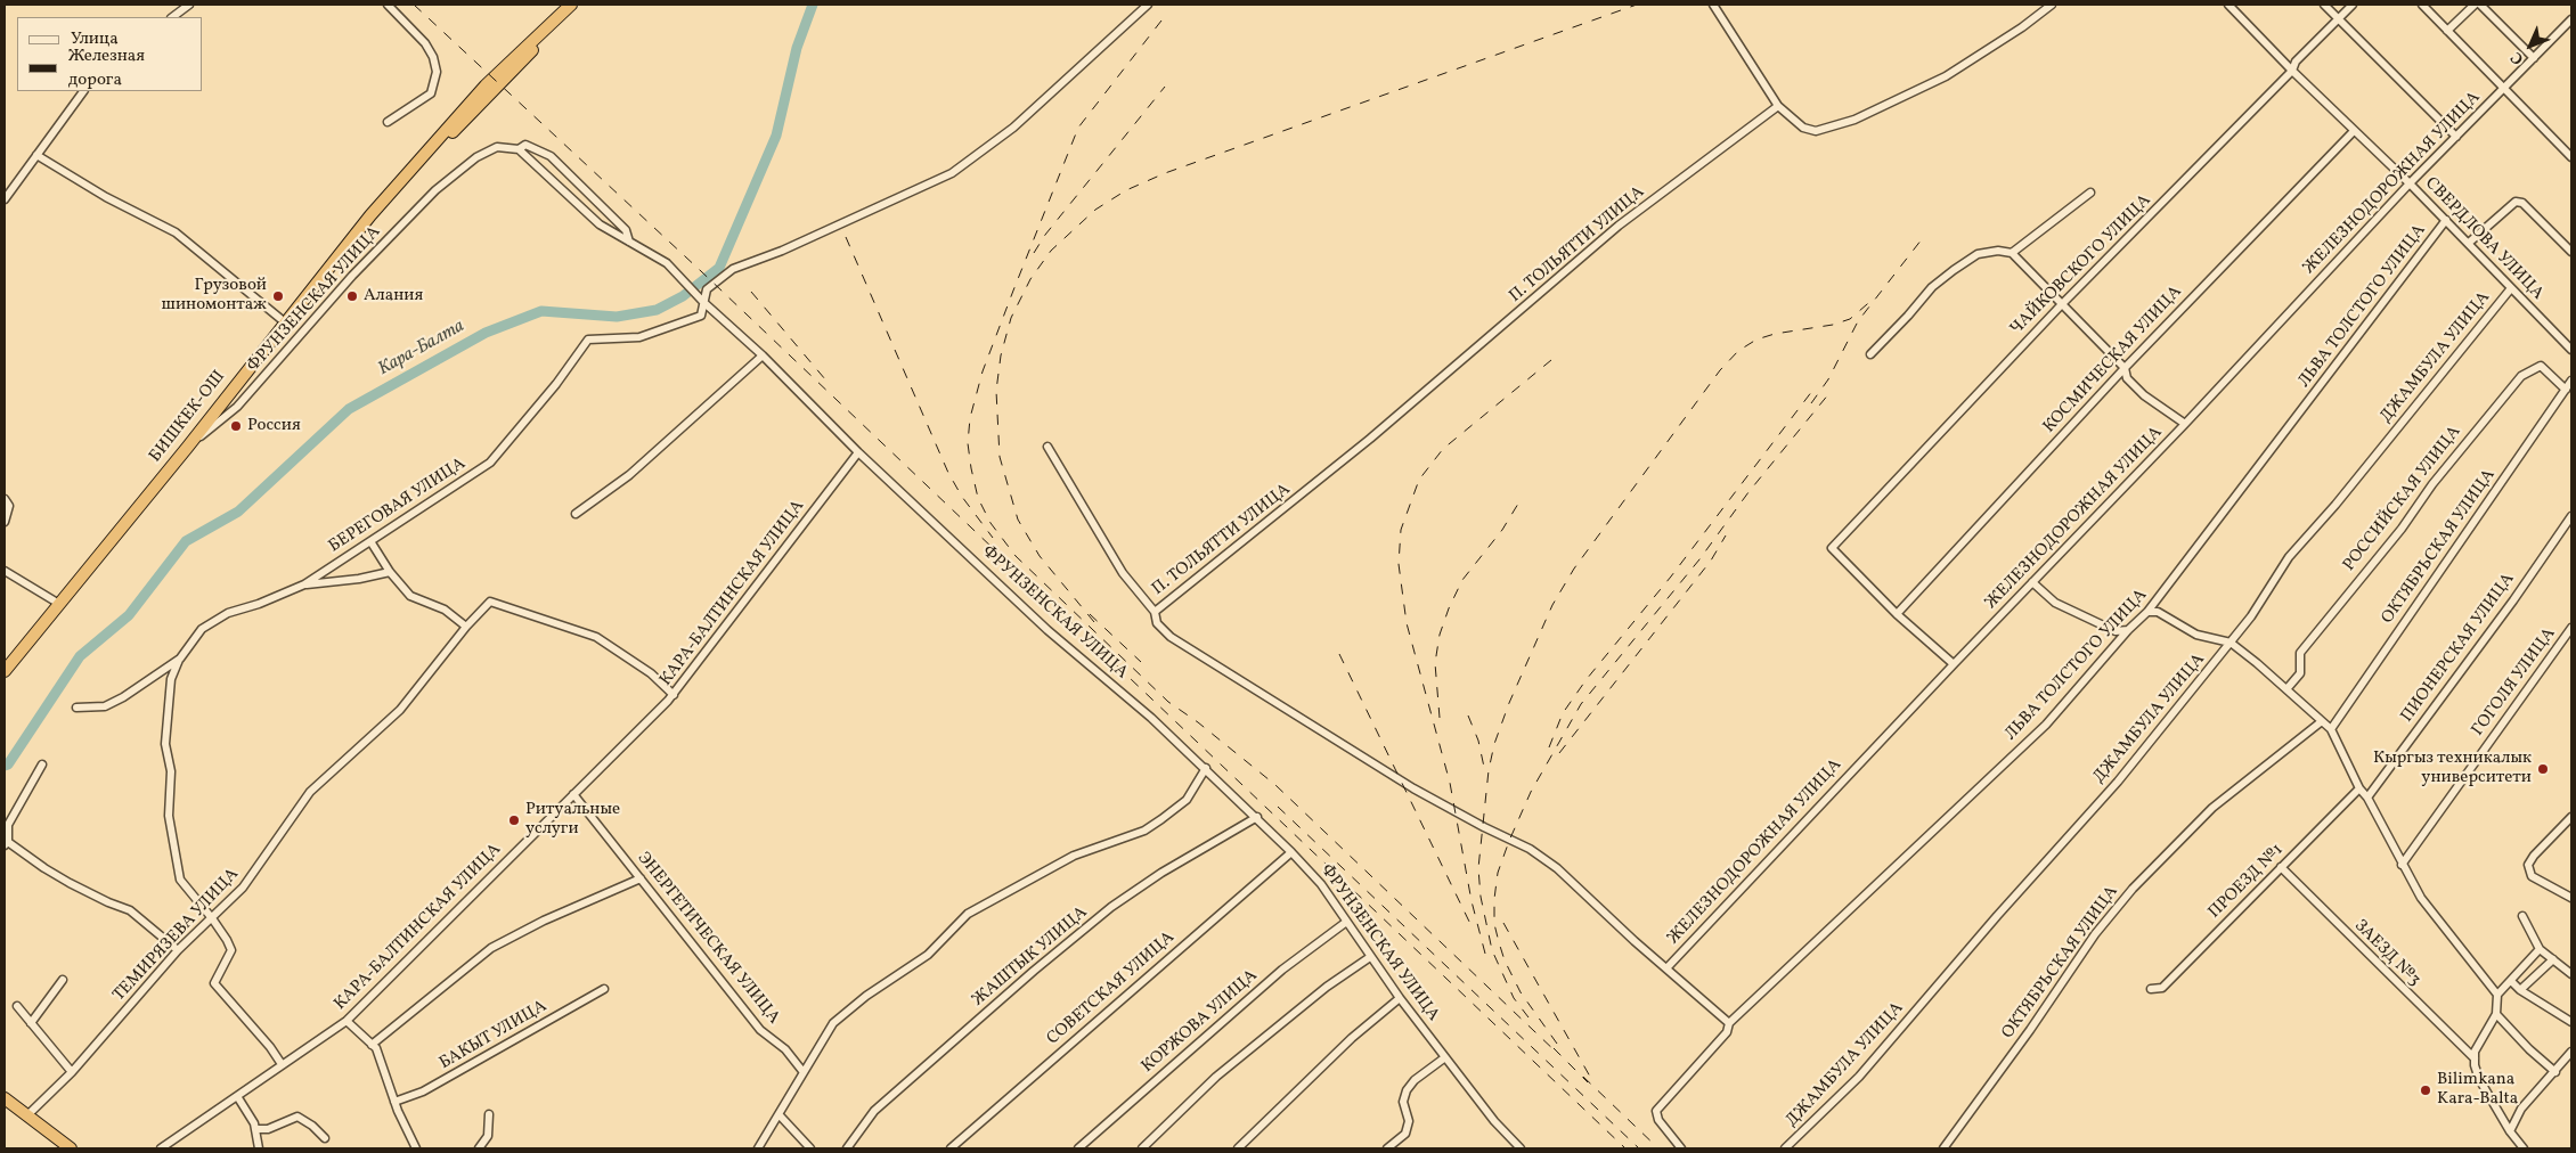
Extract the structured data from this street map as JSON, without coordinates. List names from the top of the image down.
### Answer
{
  "streets": {
    "highway": ["БИШКЕК-ОШ"],
    "street": [
      "ЖЕЛЕЗНОДОРОЖНАЯ УЛИЦА",
      "СВЕРДЛОВА УЛИЦА",
      "П. ТОЛЬЯТТИ УЛИЦА",
      "ЧАЙКОВСКОГО УЛИЦА",
      "ФРУНЗЕНСКАЯ УЛИЦА",
      "ЛЬВА ТОЛСТОГО УЛИЦА",
      "ДЖАМБУЛА УЛИЦА",
      "КОСМИЧЕСКАЯ УЛИЦА",
      "РОССИЙСКАЯ УЛИЦА",
      "БЕРЕГОВАЯ УЛИЦА",
      "ОКТЯБРЬСКАЯ УЛИЦА",
      "КАРА-БАЛТИНСКАЯ УЛИЦА",
      "ПИОНЕРСКАЯ УЛИЦА",
      "ГОГОЛЯ УЛИЦА",
      "ПРОЕЗД №1",
      "ТЕМИРЯЗЕВА УЛИЦА",
      "ЭНЕРГЕТИЧЕСКАЯ УЛИЦА",
      "ЗАЕЗД №3",
      "ЖАШТЫК УЛИЦА",
      "СОВЕТСКАЯ УЛИЦА",
      "КОРЖОВА УЛИЦА",
      "БАКЫТ УЛИЦА"
    ]
  },
  "crossings": [
    ["ЖЕЛЕЗНОДОРОЖНАЯ УЛИЦА", "СВЕРДЛОВА УЛИЦА"],
    ["СВЕРДЛОВА УЛИЦА", "ЧАЙКОВСКОГО УЛИЦА"],
    ["СВЕРДЛОВА УЛИЦА", "ЛЬВА ТОЛСТОГО УЛИЦА"],
    ["СВЕРДЛОВА УЛИЦА", "ДЖАМБУЛА УЛИЦА"],
    ["СВЕРДЛОВА УЛИЦА", "КОСМИЧЕСКАЯ УЛИЦА"],
    ["ЧАЙКОВСКОГО УЛИЦА", "КОСМИЧЕСКАЯ УЛИЦА"],
    ["ФРУНЗЕНСКАЯ УЛИЦА", "БИШКЕК-ОШ"],
    ["ФРУНЗЕНСКАЯ УЛИЦА", "БЕРЕГОВАЯ УЛИЦА"],
    ["ФРУНЗЕНСКАЯ УЛИЦА", "КАРА-БАЛТИНСКАЯ УЛИЦА"],
    ["ФРУНЗЕНСКАЯ УЛИЦА", "ЖАШТЫК УЛИЦА"],
    ["ФРУНЗЕНСКАЯ УЛИЦА", "СОВЕТСКАЯ УЛИЦА"],
    ["ФРУНЗЕНСКАЯ УЛИЦА", "КОРЖОВА УЛИЦА"],
    ["РОССИЙСКАЯ УЛИЦА", "ОКТЯБРЬСКАЯ УЛИЦА"],
    ["КАРА-БАЛТИНСКАЯ УЛИЦА", "ТЕМИРЯЗЕВА УЛИЦА"],
    ["КАРА-БАЛТИНСКАЯ УЛИЦА", "ЭНЕРГЕТИЧЕСКАЯ УЛИЦА"],
    ["ПРОЕЗД №1", "ЗАЕЗД №3"]
  ],
  "water": ["Кара-Балта"],
  "places": [
    "Грузовой шиномонтаж",
    "Алания",
    "Россия",
    "Кыргыз техникалык университети",
    "Ритуальные услуги",
    "Bilimkana Kara-Balta"
  ],
  "legend": ["Улица", "Железная дорога"],
  "north": "bottom left"
}
